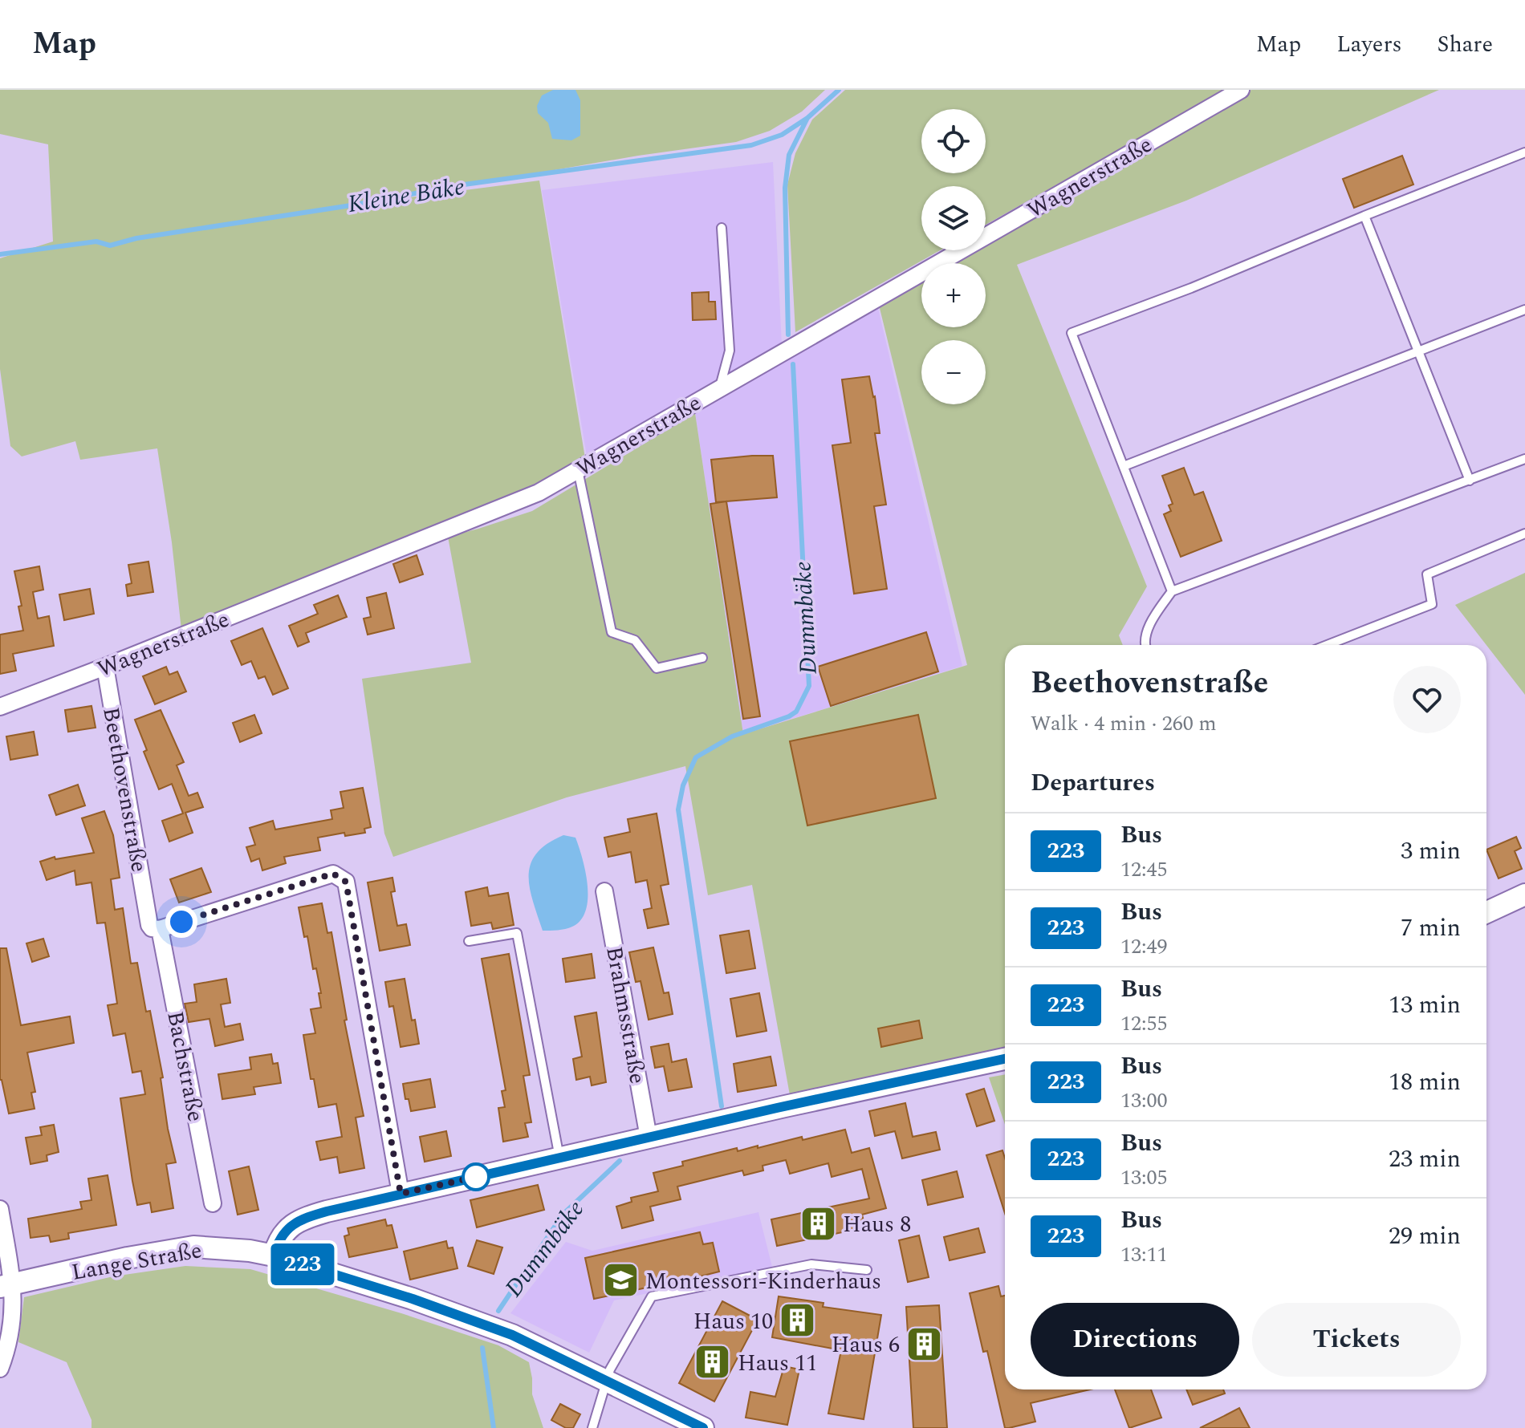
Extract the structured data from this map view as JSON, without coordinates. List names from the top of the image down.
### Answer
{
  "streets": {
    "street": [
      "Wagnerstraße",
      "Beethovenstraße",
      "Brahmsstraße",
      "Bachstraße",
      "Lange Straße"
    ]
  },
  "crossings": [
    ["Wagnerstraße", "Beethovenstraße"],
    ["Beethovenstraße", "Bachstraße"]
  ],
  "water": ["Kleine Bäke", "Dummbäke"],
  "places": {
    "building": [
      "Haus 8",
      "Haus 10",
      "Haus 6",
      "Haus 11"
    ],
    "school or university": ["Montessori-Kinderhaus"]
  },
  "lines": ["bus line 223"],
  "page": {
    "header": "Map",
    "nav": ["Map", "Layers", "Share"],
    "on_map": "223",
    "map_buttons": ["+", "−"],
    "heading": [
      ["Beethovenstraße", "Walk · 4 min · 260 m"],
      "Departures"
    ],
    "list": [
      {
        "mark": "223",
        "name": "Bus",
        "note": "12:45",
        "value": "3 min"
      },
      {
        "mark": "223",
        "name": "Bus",
        "note": "12:49",
        "value": "7 min"
      },
      {
        "mark": "223",
        "name": "Bus",
        "note": "12:55",
        "value": "13 min"
      },
      {
        "mark": "223",
        "name": "Bus",
        "note": "13:00",
        "value": "18 min"
      },
      {
        "mark": "223",
        "name": "Bus",
        "note": "13:05",
        "value": "23 min"
      },
      {
        "mark": "223",
        "name": "Bus",
        "note": "13:11",
        "value": "29 min"
      }
    ],
    "buttons": ["Directions", "Tickets"]
  }
}
